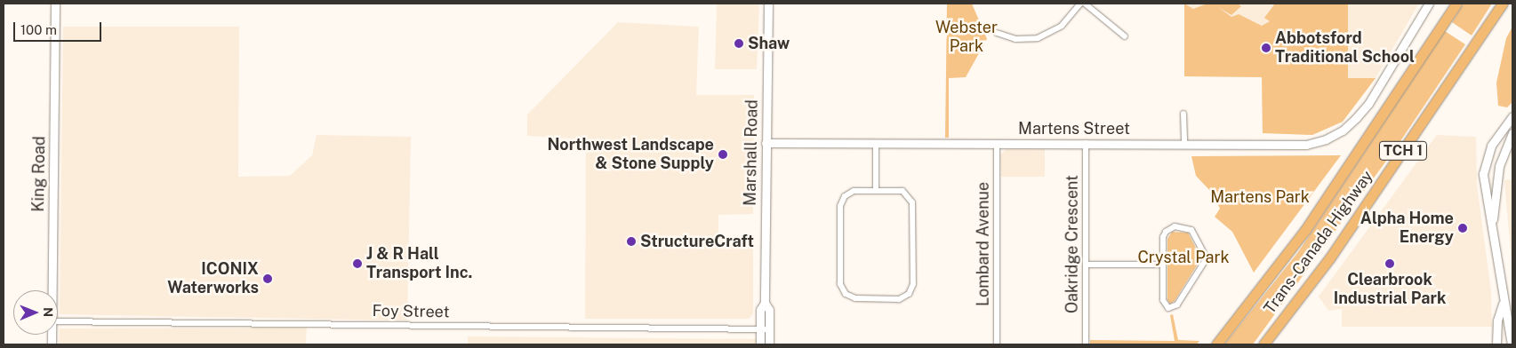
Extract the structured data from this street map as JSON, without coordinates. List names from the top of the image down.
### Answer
{
  "streets": {
    "highway": ["TCH 1", "Trans-Canada Highway"],
    "street": [
      "Martens Street",
      "Marshall Road",
      "King Road",
      "Lombard Avenue",
      "Oakridge Crescent",
      "Foy Street"
    ]
  },
  "crossings": [
    ["Martens Street", "Marshall Road"],
    ["Martens Street", "Lombard Avenue"],
    ["Martens Street", "Oakridge Crescent"],
    ["Marshall Road", "Foy Street"]
  ],
  "parks": ["Webster Park", "Martens Park", "Crystal Park"],
  "places": [
    "Shaw",
    "Abbotsford Traditional School",
    "Northwest Landscape & Stone Supply",
    "Alpha Home Energy",
    "StructureCraft",
    "J & R Hall Transport Inc.",
    "Clearbrook Industrial Park",
    "ICONIX Waterworks"
  ],
  "scale_bar": "100 m",
  "north": "right"
}
